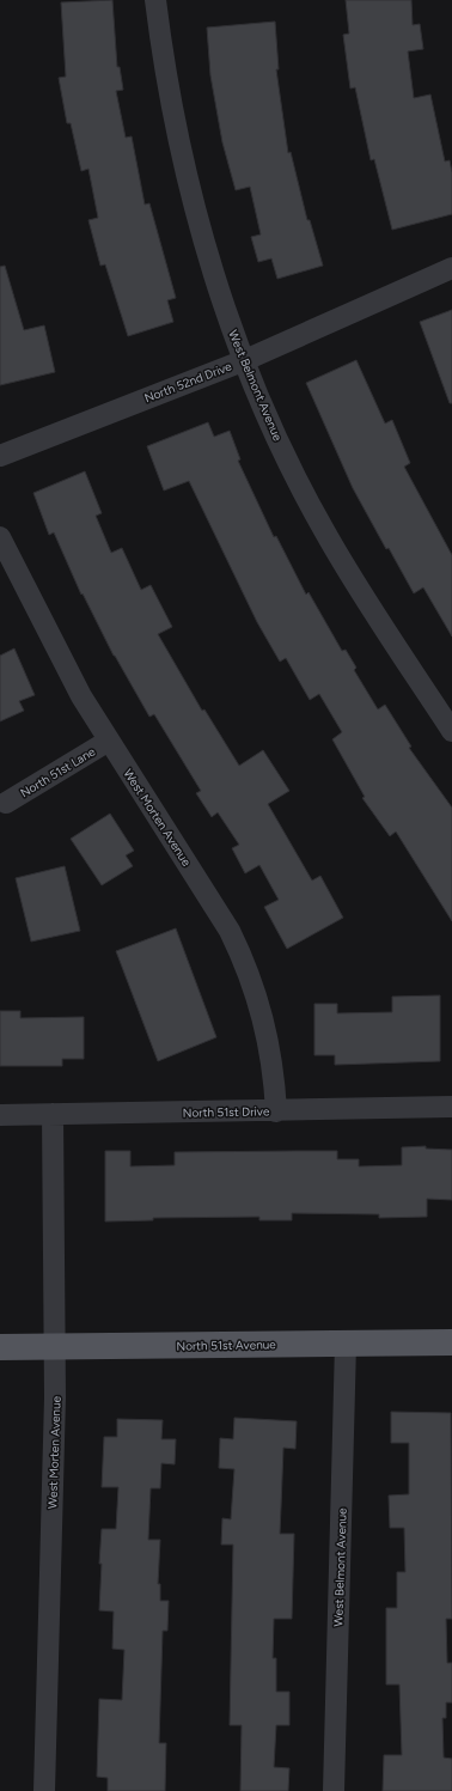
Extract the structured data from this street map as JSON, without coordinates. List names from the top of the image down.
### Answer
{
  "streets": {
    "main road": ["North 51st Avenue"],
    "street": [
      "North 52nd Drive",
      "West Belmont Avenue",
      "North 51st Lane",
      "West Morten Avenue",
      "North 51st Drive"
    ]
  },
  "crossings": [
    ["North 52nd Drive", "West Belmont Avenue"],
    ["West Belmont Avenue", "North 51st Avenue"],
    ["North 51st Lane", "West Morten Avenue"],
    ["West Morten Avenue", "North 51st Drive"],
    ["West Morten Avenue", "North 51st Avenue"]
  ]
}
